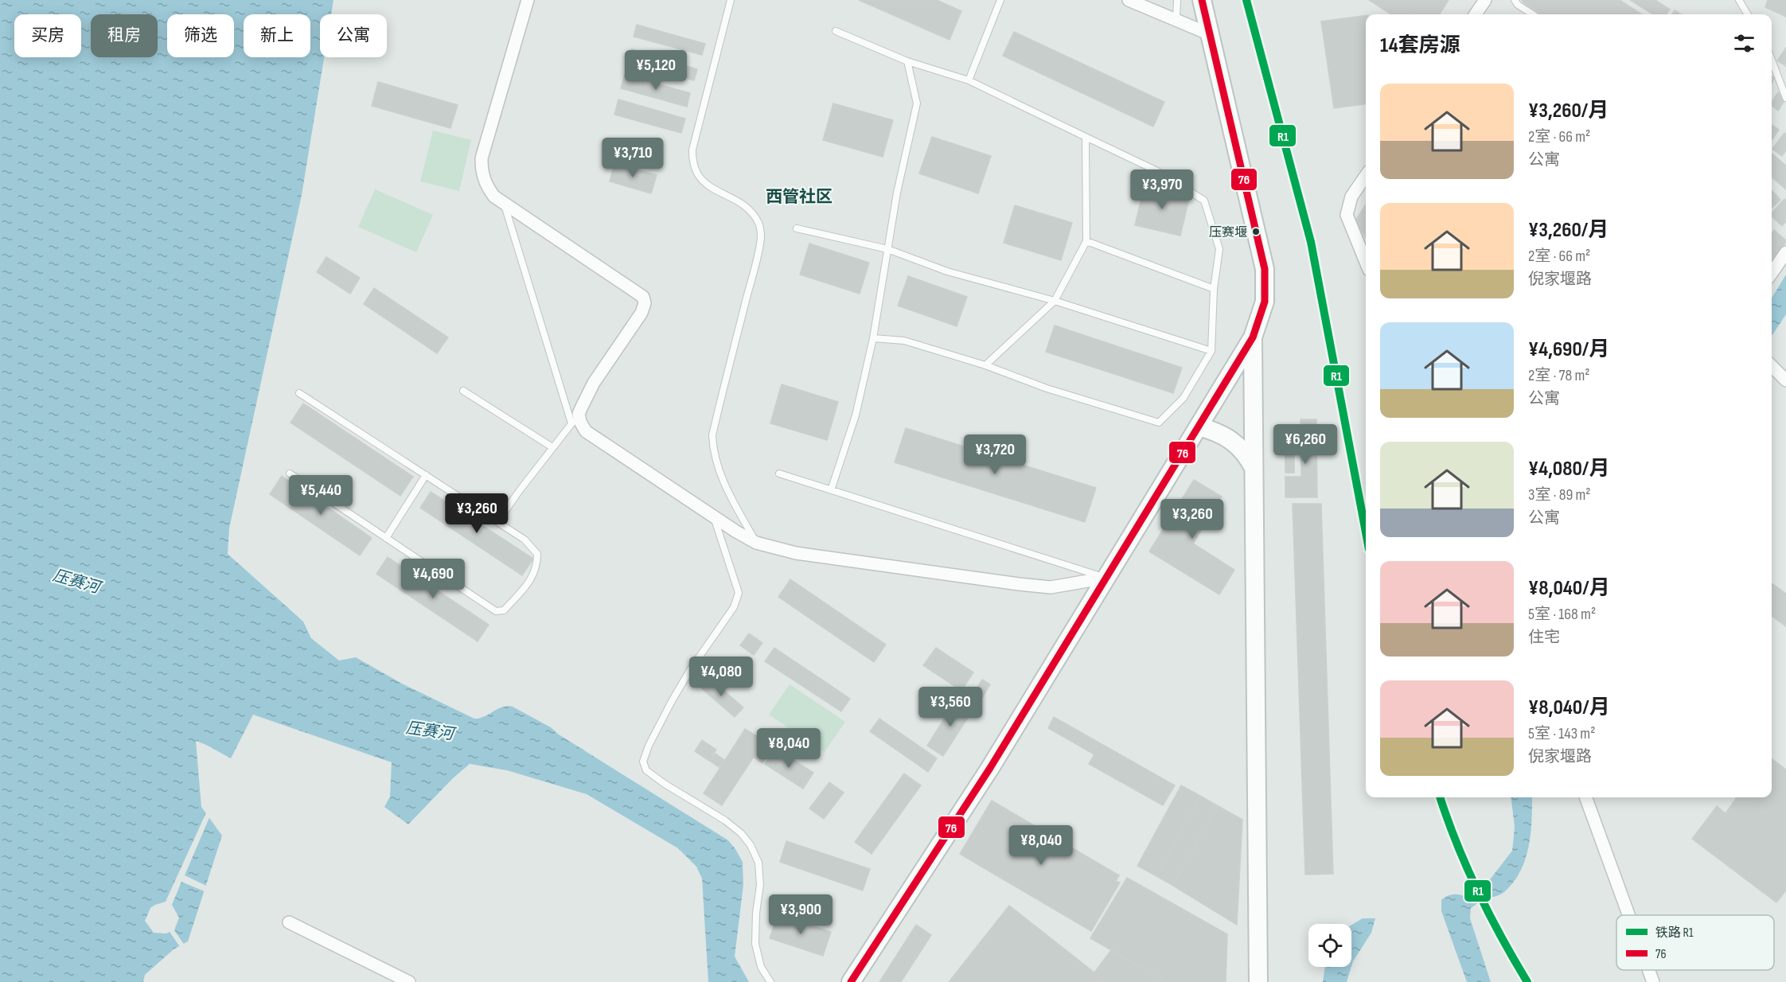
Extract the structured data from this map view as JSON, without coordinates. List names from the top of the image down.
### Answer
{
  "districts": ["西管社区"],
  "water": ["压赛河"],
  "places": ["压赛堰"],
  "lines": ["rail line R1", "transit line 76"],
  "legend": ["铁路 R1", "76"],
  "page": {
    "chip": [
      "买房",
      "租房",
      "筛选",
      "新上",
      "公寓"
    ],
    "heading": "14套房源",
    "price": [
      "¥5,120",
      "¥3,710",
      "¥3,970",
      "¥6,260",
      "¥3,720",
      "¥5,440",
      "¥3,260",
      "¥3,260",
      "¥4,690",
      "¥4,080",
      "¥3,560",
      "¥8,040",
      "¥8,040",
      "¥3,900"
    ],
    "list": [
      {
        "name": "¥3,260/月",
        "note": "2室 · 66 m² · 公寓"
      },
      {
        "name": "¥3,260/月",
        "note": "2室 · 66 m² · 倪家堰路"
      },
      {
        "name": "¥4,690/月",
        "note": "2室 · 78 m² · 公寓"
      },
      {
        "name": "¥4,080/月",
        "note": "3室 · 89 m² · 公寓"
      },
      {
        "name": "¥8,040/月",
        "note": "5室 · 168 m² · 住宅"
      },
      {
        "name": "¥8,040/月",
        "note": "5室 · 143 m² · 倪家堰路"
      }
    ]
  }
}
